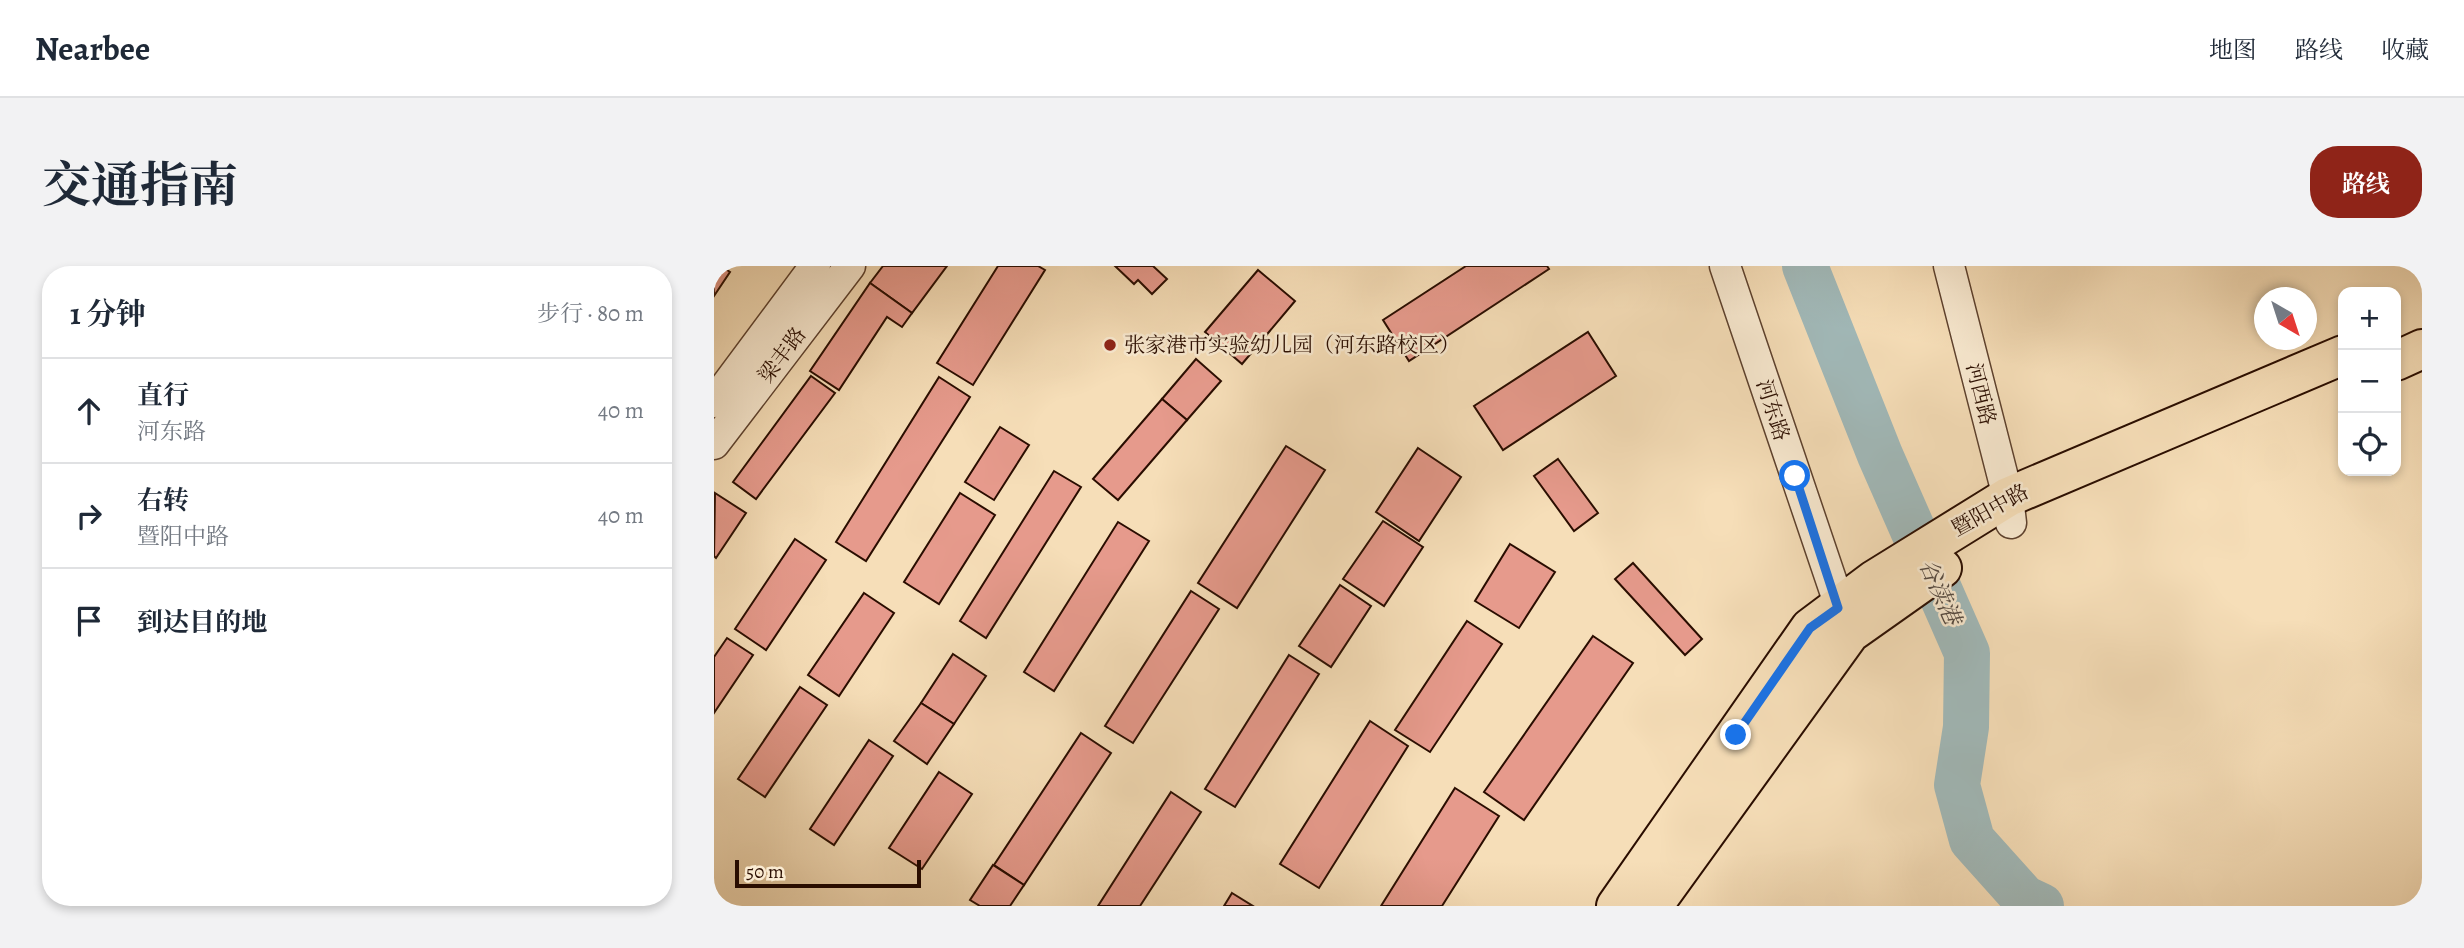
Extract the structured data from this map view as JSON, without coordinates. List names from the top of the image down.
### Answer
{
  "streets": {
    "main road": ["暨阳中路"],
    "street": ["梁丰路", "河西路", "河东路"]
  },
  "crossings": [
    ["河西路", "暨阳中路"],
    ["河东路", "暨阳中路"]
  ],
  "water": ["谷渎港"],
  "places": ["张家港市实验幼儿园（河东路校区）"],
  "scale_bar": "50 m",
  "north": "bottom right",
  "page": {
    "header": "Nearbee",
    "nav": ["地图", "路线", "收藏"],
    "title": "交通指南",
    "buttons": "路线",
    "heading": ["1 分钟", "步行 · 80 m"],
    "map_buttons": ["+", "−"],
    "list": [
      ["直行", "河东路", "40 m"],
      ["右转", "暨阳中路", "40 m"],
      "到达目的地"
    ],
    "scale": "50 m"
  }
}
